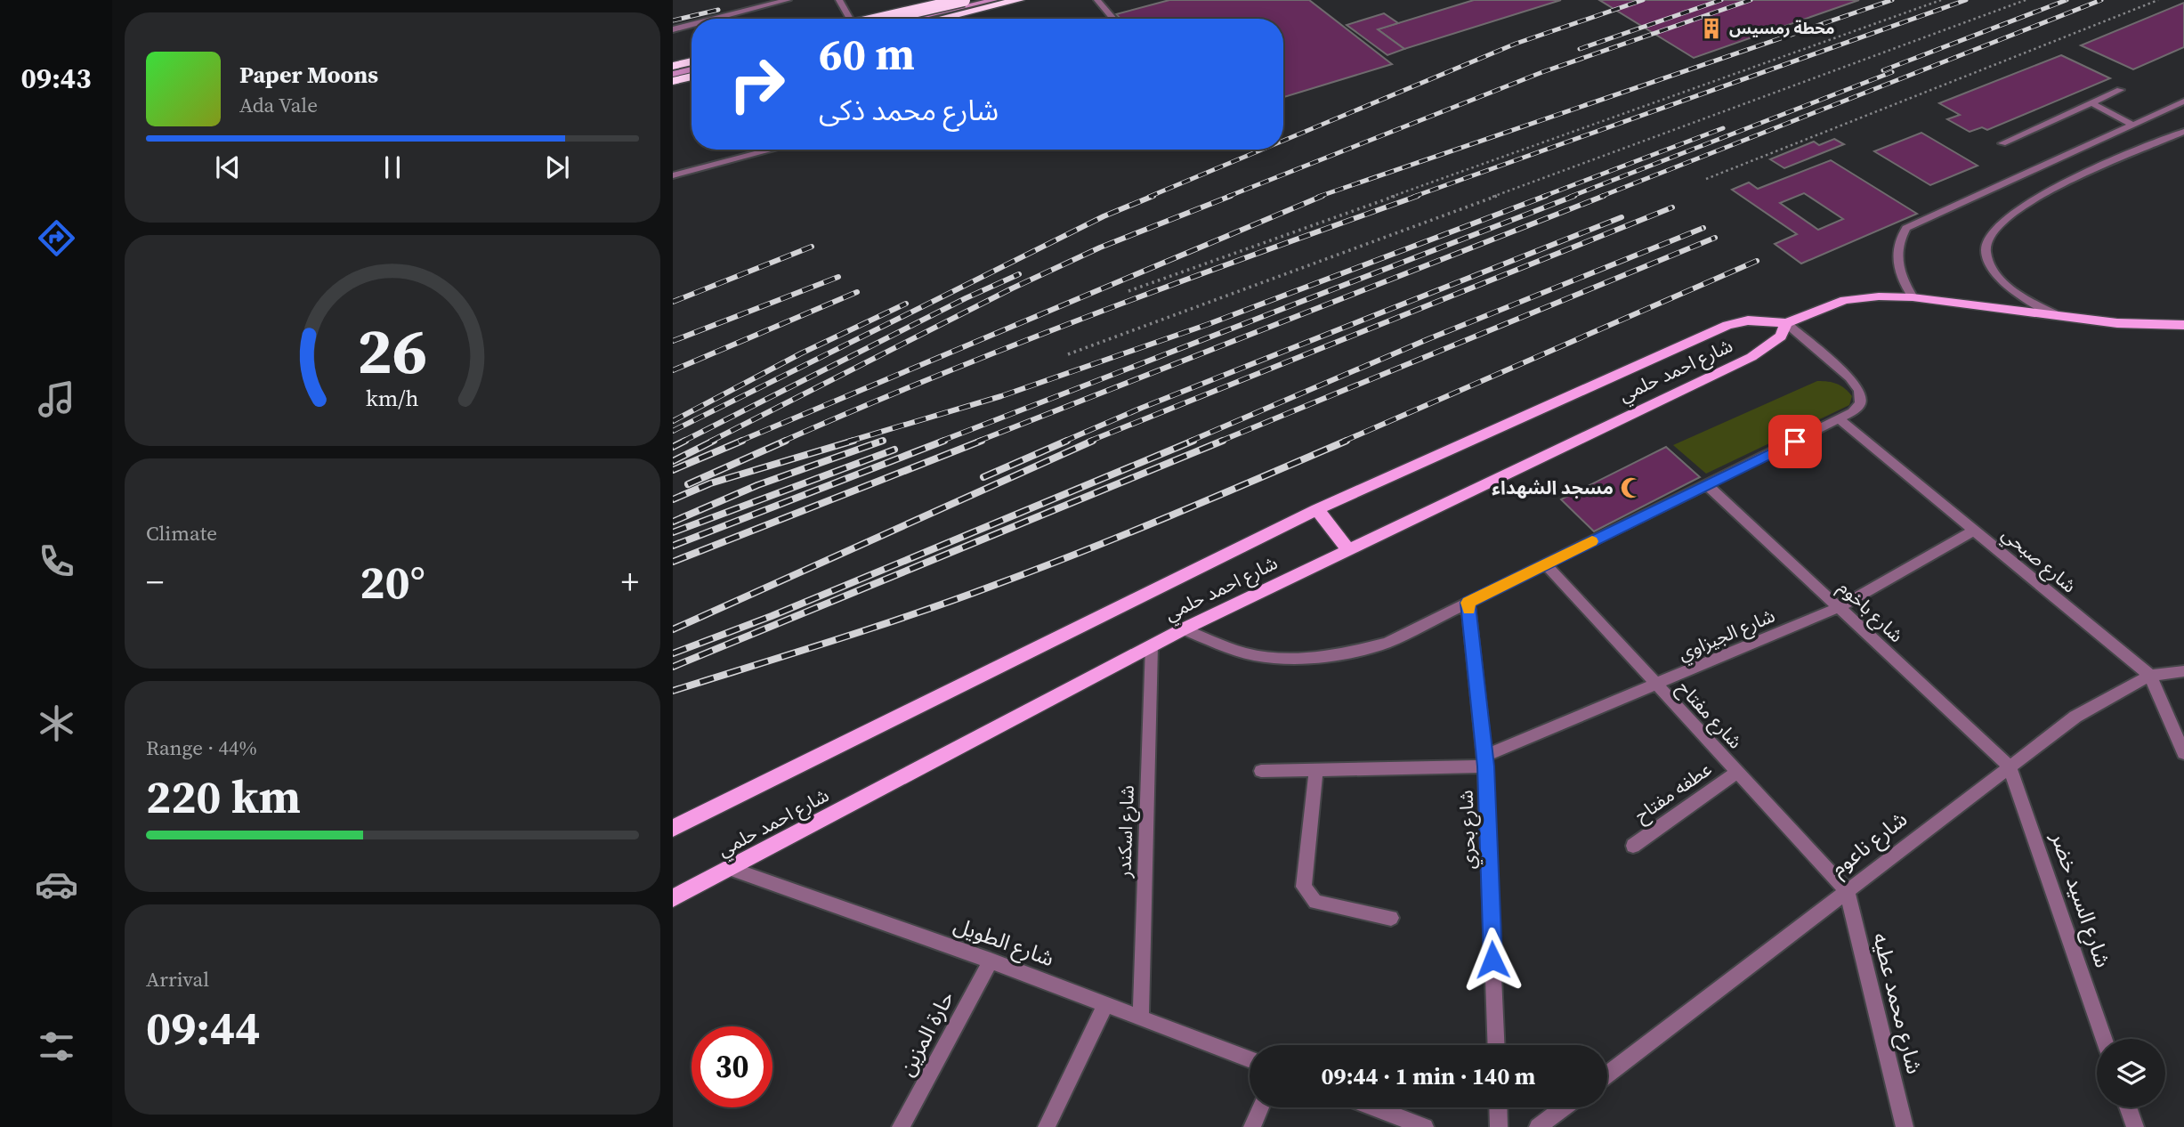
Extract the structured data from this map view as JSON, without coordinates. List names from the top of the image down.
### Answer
{
  "streets": {
    "main road": ["شارع احمد حلمي"],
    "street": [
      "شارع صبحي",
      "شارع باخوم",
      "شارع الجيزاوي",
      "شارع مفتاح",
      "عطفه مفتاح",
      "شارع بحري",
      "شارع اسكندر",
      "شارع ناعوم",
      "شارع السيد خضر",
      "شارع الطويل",
      "شارع محمد عطيه",
      "حارة المزين"
    ]
  },
  "crossings": [
    ["شارع احمد حلمي", "شارع اسكندر"],
    ["شارع احمد حلمي", "شارع الطويل"],
    ["شارع صبحي", "شارع الجيزاوي"],
    ["شارع صبحي", "شارع ناعوم"],
    ["شارع باخوم", "شارع الجيزاوي"],
    ["شارع باخوم", "شارع ناعوم"],
    ["شارع باخوم", "شارع السيد خضر"],
    ["شارع الجيزاوي", "شارع مفتاح"],
    ["شارع الجيزاوي", "شارع بحري"],
    ["شارع مفتاح", "عطفه مفتاح"],
    ["شارع مفتاح", "شارع ناعوم"],
    ["شارع مفتاح", "شارع محمد عطيه"],
    ["شارع اسكندر", "شارع الطويل"],
    ["شارع ناعوم", "شارع السيد خضر"],
    ["شارع ناعوم", "شارع محمد عطيه"],
    ["شارع الطويل", "حارة المزين"]
  ],
  "places": {
    "building": ["محطة رمسيس"],
    "mosque": ["مسجد الشهداء"]
  },
  "page": {
    "tabs": "09:43",
    "turn": ["60 m", "شارع محمد ذكى"],
    "song": ["Paper Moons", "Ada Vale"],
    "tile": [
      "Climate",
      ["Range · 44%", "220 km"],
      ["Arrival", "09:44"]
    ],
    "heat": ["−", "20°", "+"],
    "limit": "30",
    "trip": "09:44 · 1 min · 140 m",
    "gauge": ["26", "km/h"]
  }
}
